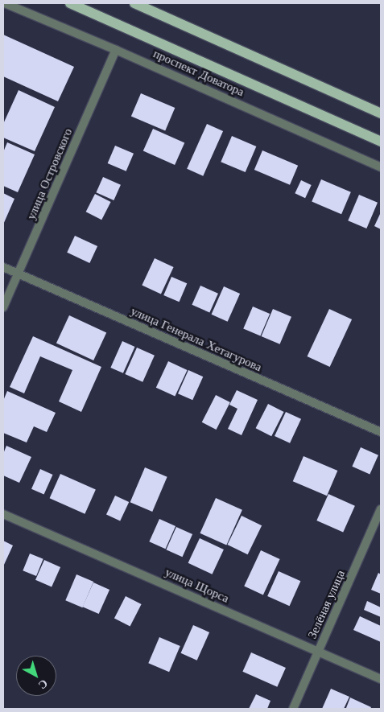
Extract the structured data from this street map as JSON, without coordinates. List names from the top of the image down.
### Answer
{
  "streets": {
    "main road": ["проспект Доватора"],
    "street": [
      "улица Островского",
      "улица Генерала Хетагурова",
      "улица Щорса",
      "Зелёная улица"
    ]
  },
  "crossings": [
    ["проспект Доватора", "улица Островского"],
    ["улица Островского", "улица Генерала Хетагурова"],
    ["улица Щорса", "Зелёная улица"]
  ],
  "north": "bottom right"
}
